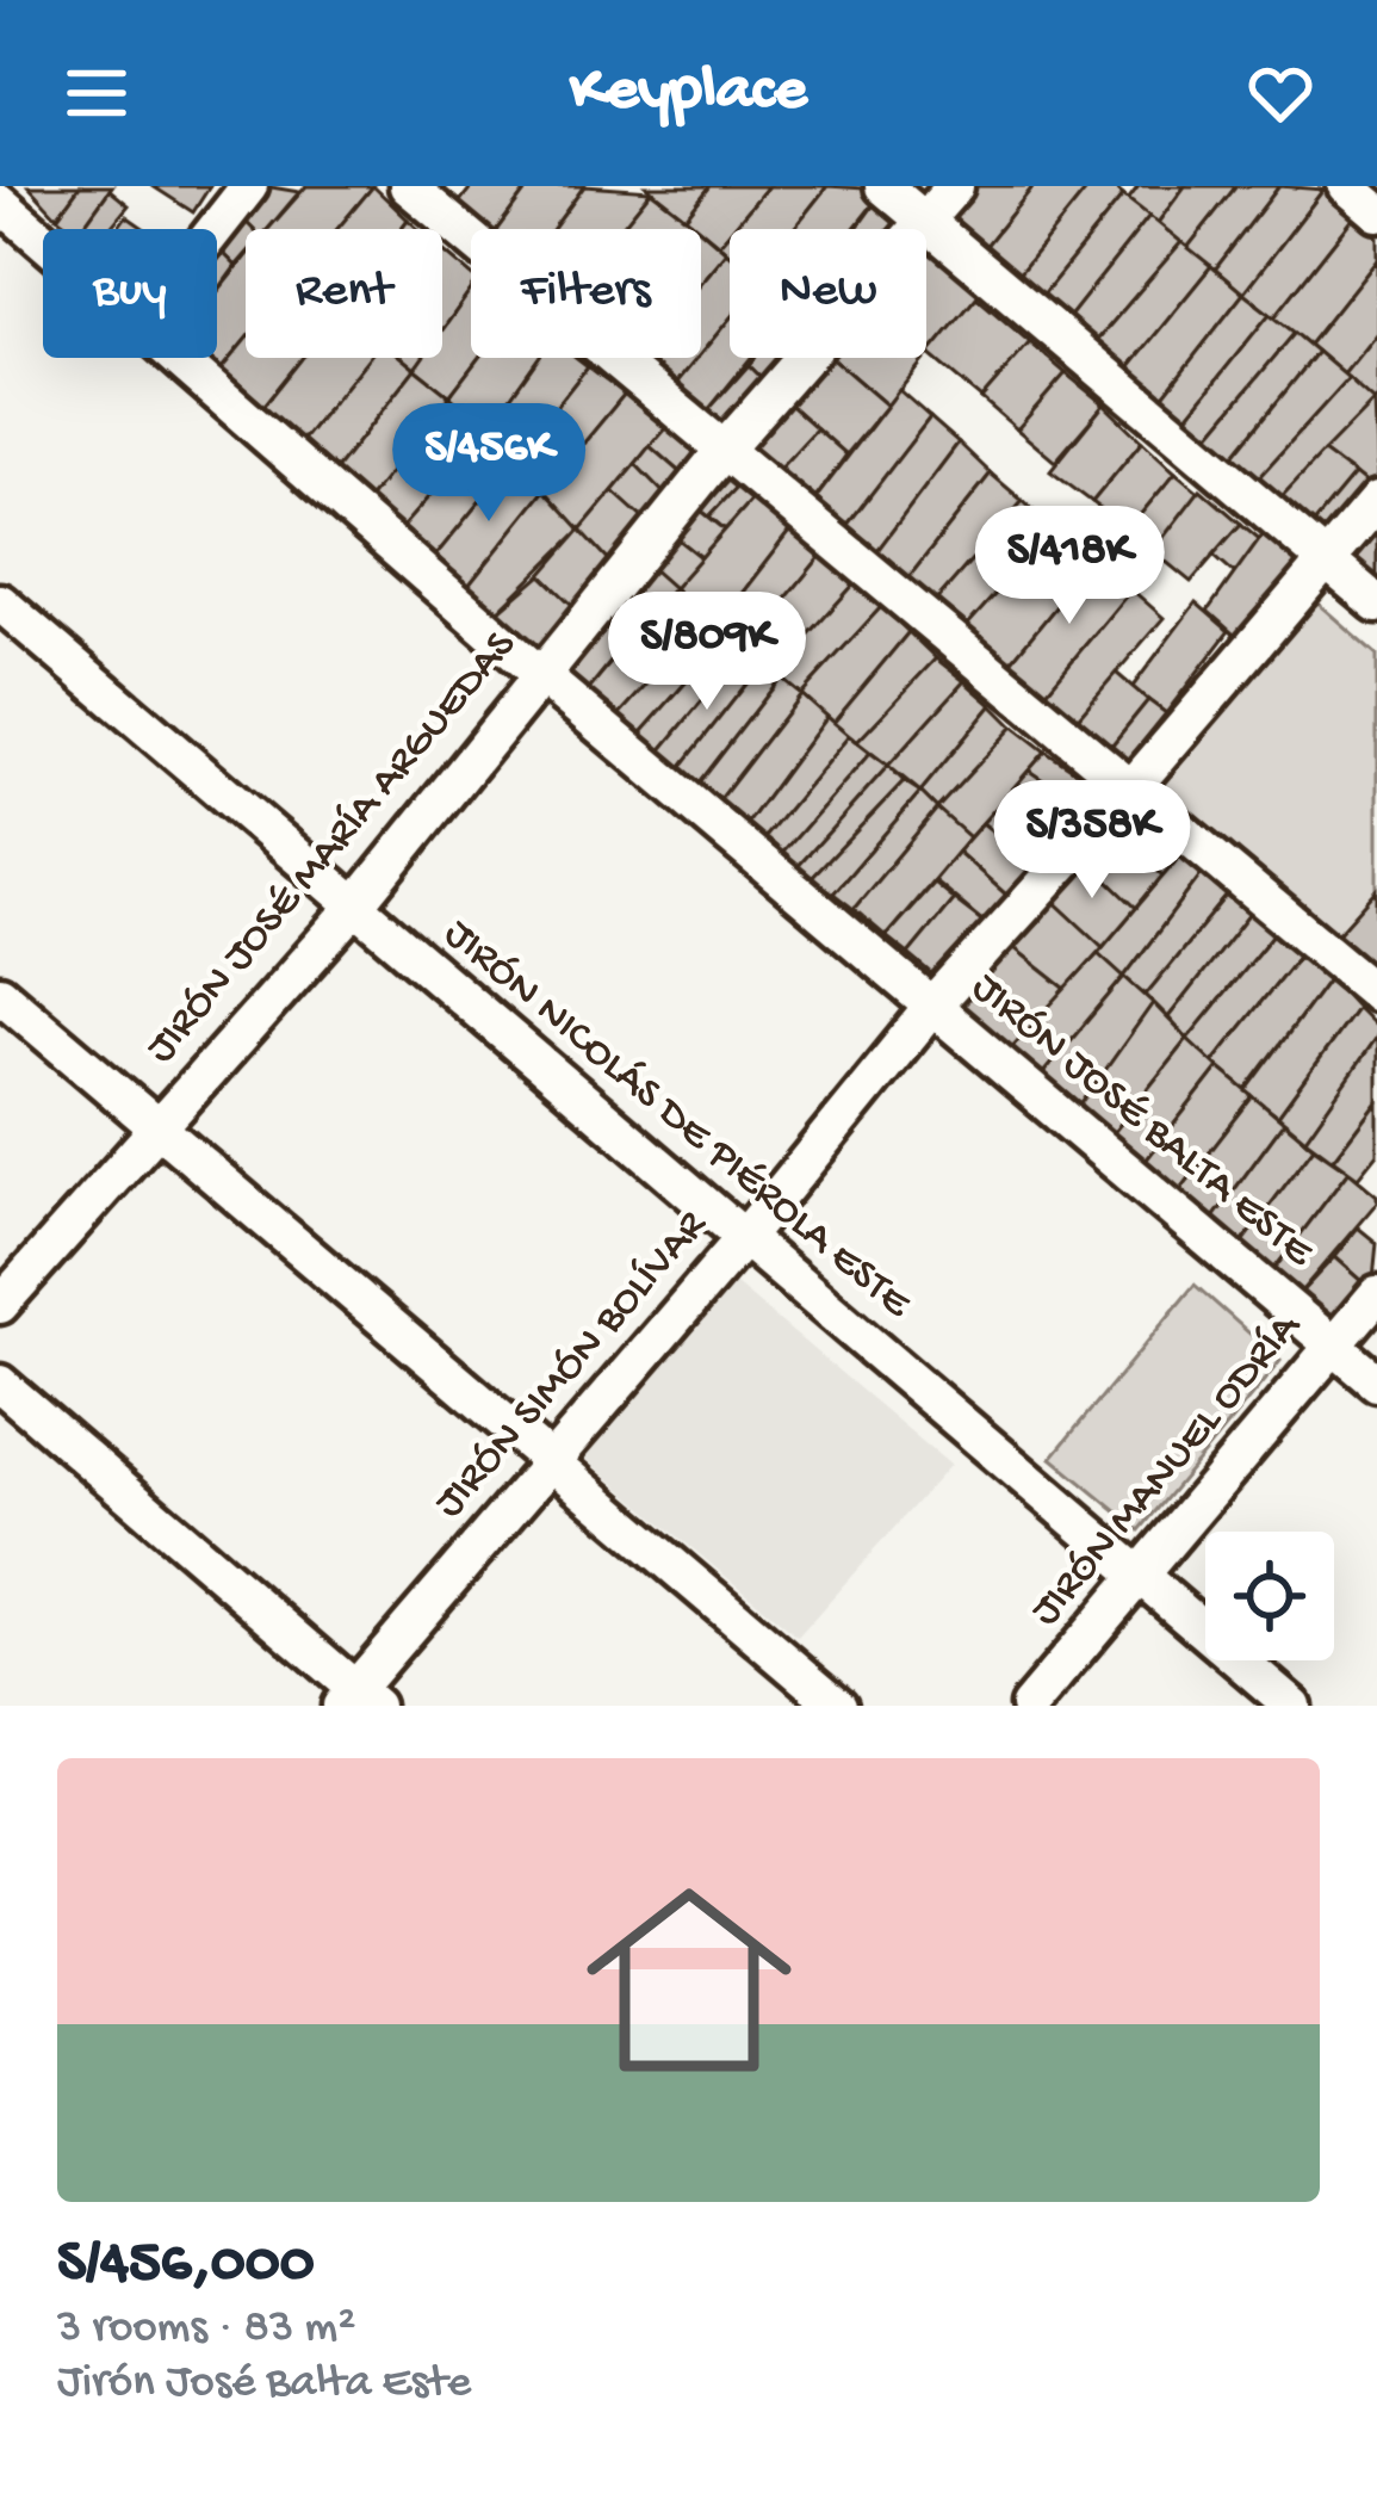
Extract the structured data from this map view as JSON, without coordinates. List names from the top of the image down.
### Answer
{
  "streets": {
    "street": [
      "JIRÓN JOSÉ MARÍA ARGUEDAS",
      "JIRÓN NICOLÁS DE PIÉROLA ESTE",
      "JIRÓN JOSÉ BALTA ESTE",
      "JIRÓN SIMÓN BOLÍVAR",
      "JIRÓN MANUEL ODRÍA"
    ]
  },
  "crossings": [
    ["JIRÓN JOSÉ MARÍA ARGUEDAS", "JIRÓN NICOLÁS DE PIÉROLA ESTE"],
    ["JIRÓN JOSÉ MARÍA ARGUEDAS", "JIRÓN JOSÉ BALTA ESTE"],
    ["JIRÓN NICOLÁS DE PIÉROLA ESTE", "JIRÓN SIMÓN BOLÍVAR"],
    ["JIRÓN NICOLÁS DE PIÉROLA ESTE", "JIRÓN MANUEL ODRÍA"],
    ["JIRÓN JOSÉ BALTA ESTE", "JIRÓN SIMÓN BOLÍVAR"],
    ["JIRÓN JOSÉ BALTA ESTE", "JIRÓN MANUEL ODRÍA"]
  ],
  "page": {
    "header": "Keyplace",
    "chip": [
      "Buy",
      "Rent",
      "Filters",
      "New"
    ],
    "price": [
      "S/456K",
      "S/418K",
      "S/809K",
      "S/358K"
    ],
    "list": [
      {
        "name": "S/456,000",
        "note": "3 rooms · 83 m² · Jirón José Balta Este"
      }
    ]
  }
}
